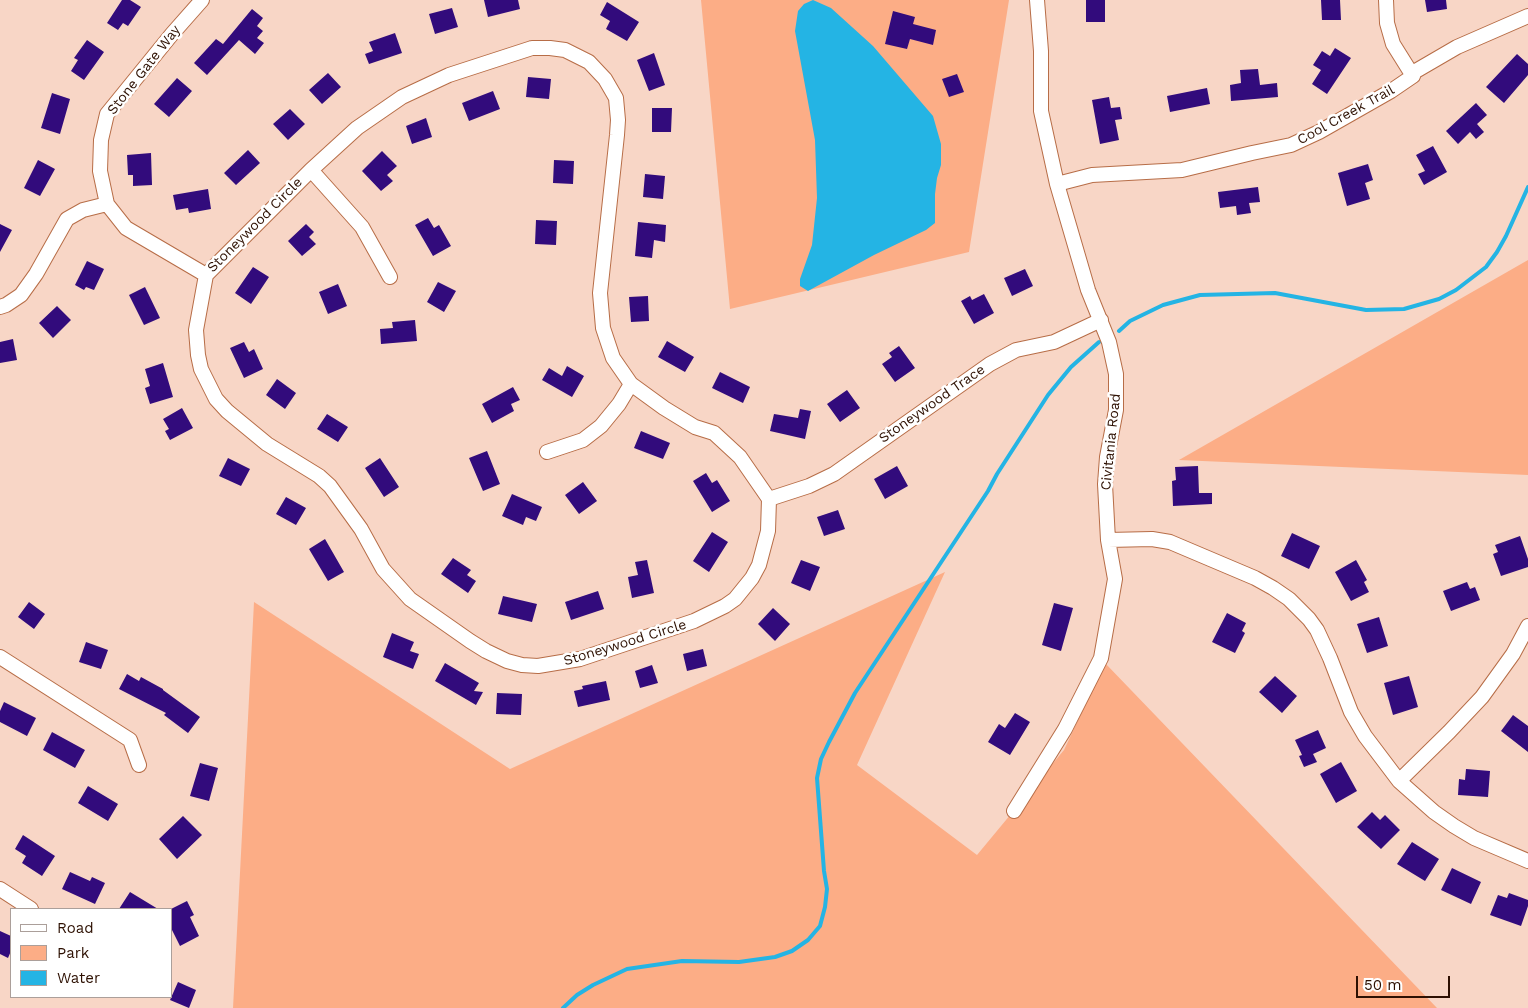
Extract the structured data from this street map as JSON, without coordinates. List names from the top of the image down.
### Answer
{
  "streets": {
    "street": [
      "Stone Gate Way",
      "Cool Creek Trail",
      "Stoneywood Circle",
      "Stoneywood Trace",
      "Civitania Road"
    ]
  },
  "crossings": [
    ["Stone Gate Way", "Stoneywood Circle"],
    ["Cool Creek Trail", "Civitania Road"],
    ["Stoneywood Circle", "Stoneywood Trace"],
    ["Stoneywood Trace", "Civitania Road"]
  ],
  "legend": ["Road", "Park", "Water"],
  "scale_bar": "50 m"
}
